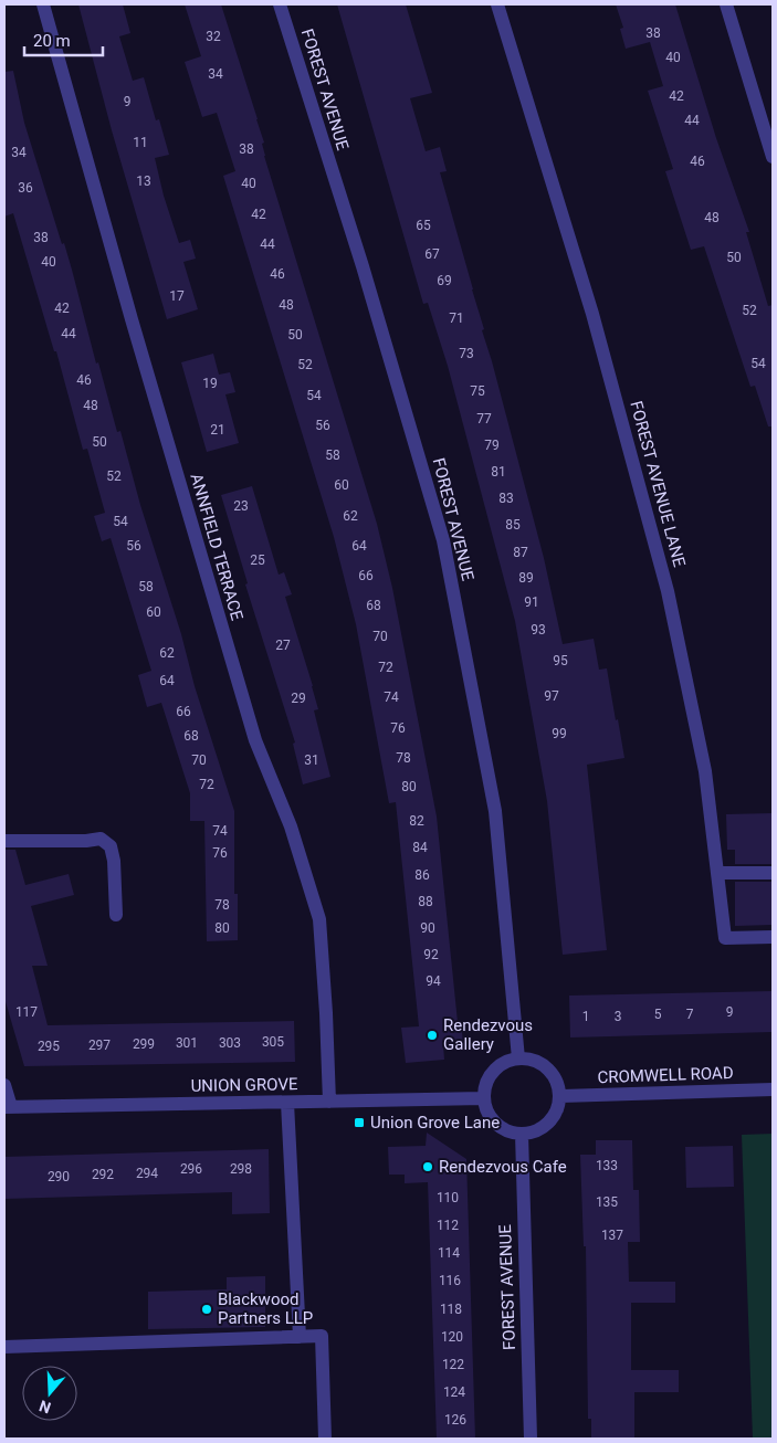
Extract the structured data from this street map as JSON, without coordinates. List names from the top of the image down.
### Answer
{
  "streets": {
    "street": [
      "FOREST AVENUE",
      "FOREST AVENUE LANE",
      "ANNFIELD TERRACE",
      "CROMWELL ROAD",
      "UNION GROVE"
    ]
  },
  "crossings": [
    ["FOREST AVENUE", "CROMWELL ROAD"],
    ["FOREST AVENUE", "UNION GROVE"],
    ["ANNFIELD TERRACE", "UNION GROVE"],
    ["CROMWELL ROAD", "UNION GROVE"]
  ],
  "places": {
    "other": ["Rendezvous Gallery", "Rendezvous Cafe", "Blackwood Partners LLP"],
    "transit": ["Union Grove Lane"]
  },
  "house_numbers": [
    "38",
    "32",
    "40",
    "34",
    "42",
    "9",
    "44",
    "11",
    "38",
    "34",
    "46",
    "13",
    "40",
    "36",
    "42",
    "48",
    "65",
    "38",
    "44",
    "67",
    "50",
    "40",
    "46",
    "69",
    "17",
    "48",
    "42",
    "52",
    "71",
    "44",
    "50",
    "73",
    "54",
    "52",
    "46",
    "19",
    "75",
    "54",
    "48",
    "77",
    "56",
    "21",
    "50",
    "79",
    "58",
    "81",
    "52",
    "60",
    "83",
    "23",
    "62",
    "54",
    "85",
    "56",
    "64",
    "87",
    "25",
    "66",
    "89",
    "58",
    "91",
    "68",
    "60",
    "93",
    "70",
    "27",
    "62",
    "95",
    "72",
    "64",
    "97",
    "74",
    "29",
    "66",
    "76",
    "99",
    "68",
    "78",
    "70",
    "31",
    "72",
    "80",
    "82",
    "74",
    "84",
    "76",
    "86",
    "88",
    "78",
    "80",
    "90",
    "92",
    "94",
    "117",
    "9",
    "5",
    "7",
    "1",
    "3",
    "305",
    "301",
    "303",
    "299",
    "297",
    "295",
    "133",
    "296",
    "298",
    "294",
    "292",
    "290",
    "110",
    "135",
    "112",
    "137",
    "114",
    "116",
    "118",
    "120",
    "122",
    "124",
    "126"
  ],
  "scale_bar": "20 m",
  "north": "bottom"
}
